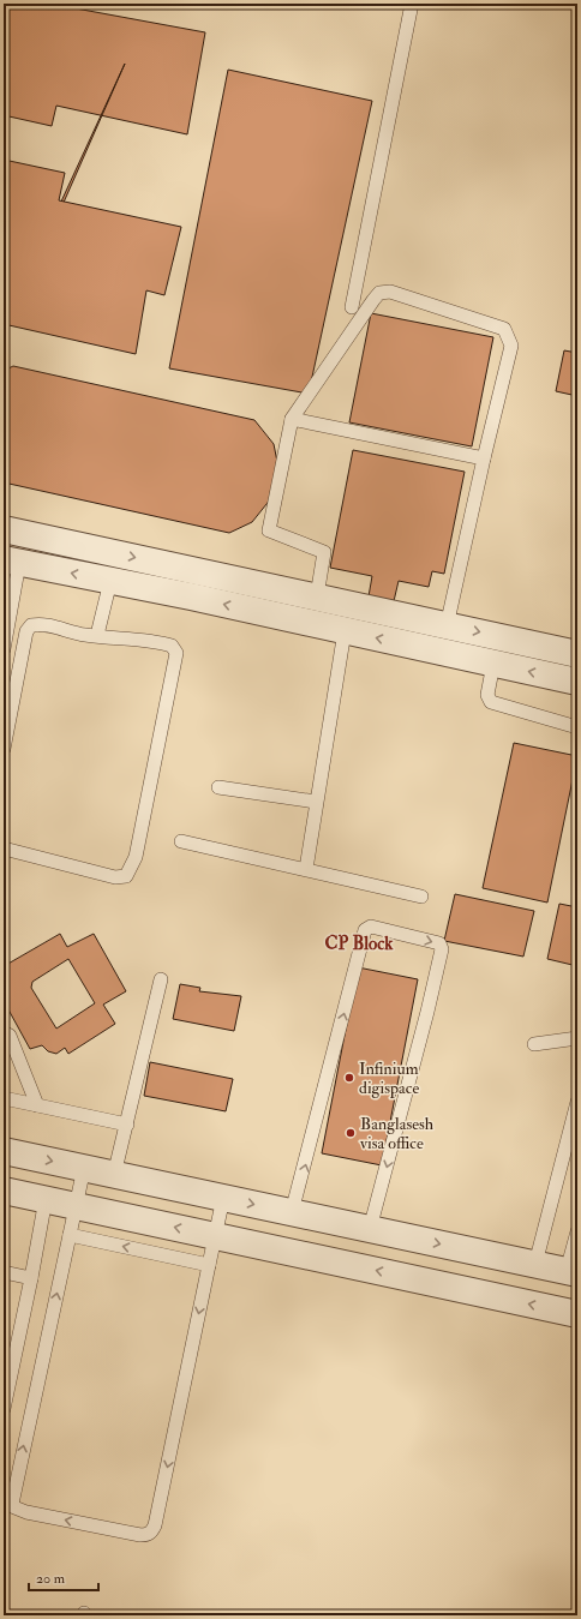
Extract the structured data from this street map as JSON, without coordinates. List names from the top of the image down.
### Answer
{
  "districts": ["CP Block"],
  "places": ["Infinium digispace", "Banglasesh visa office"],
  "scale_bar": "20 m"
}
